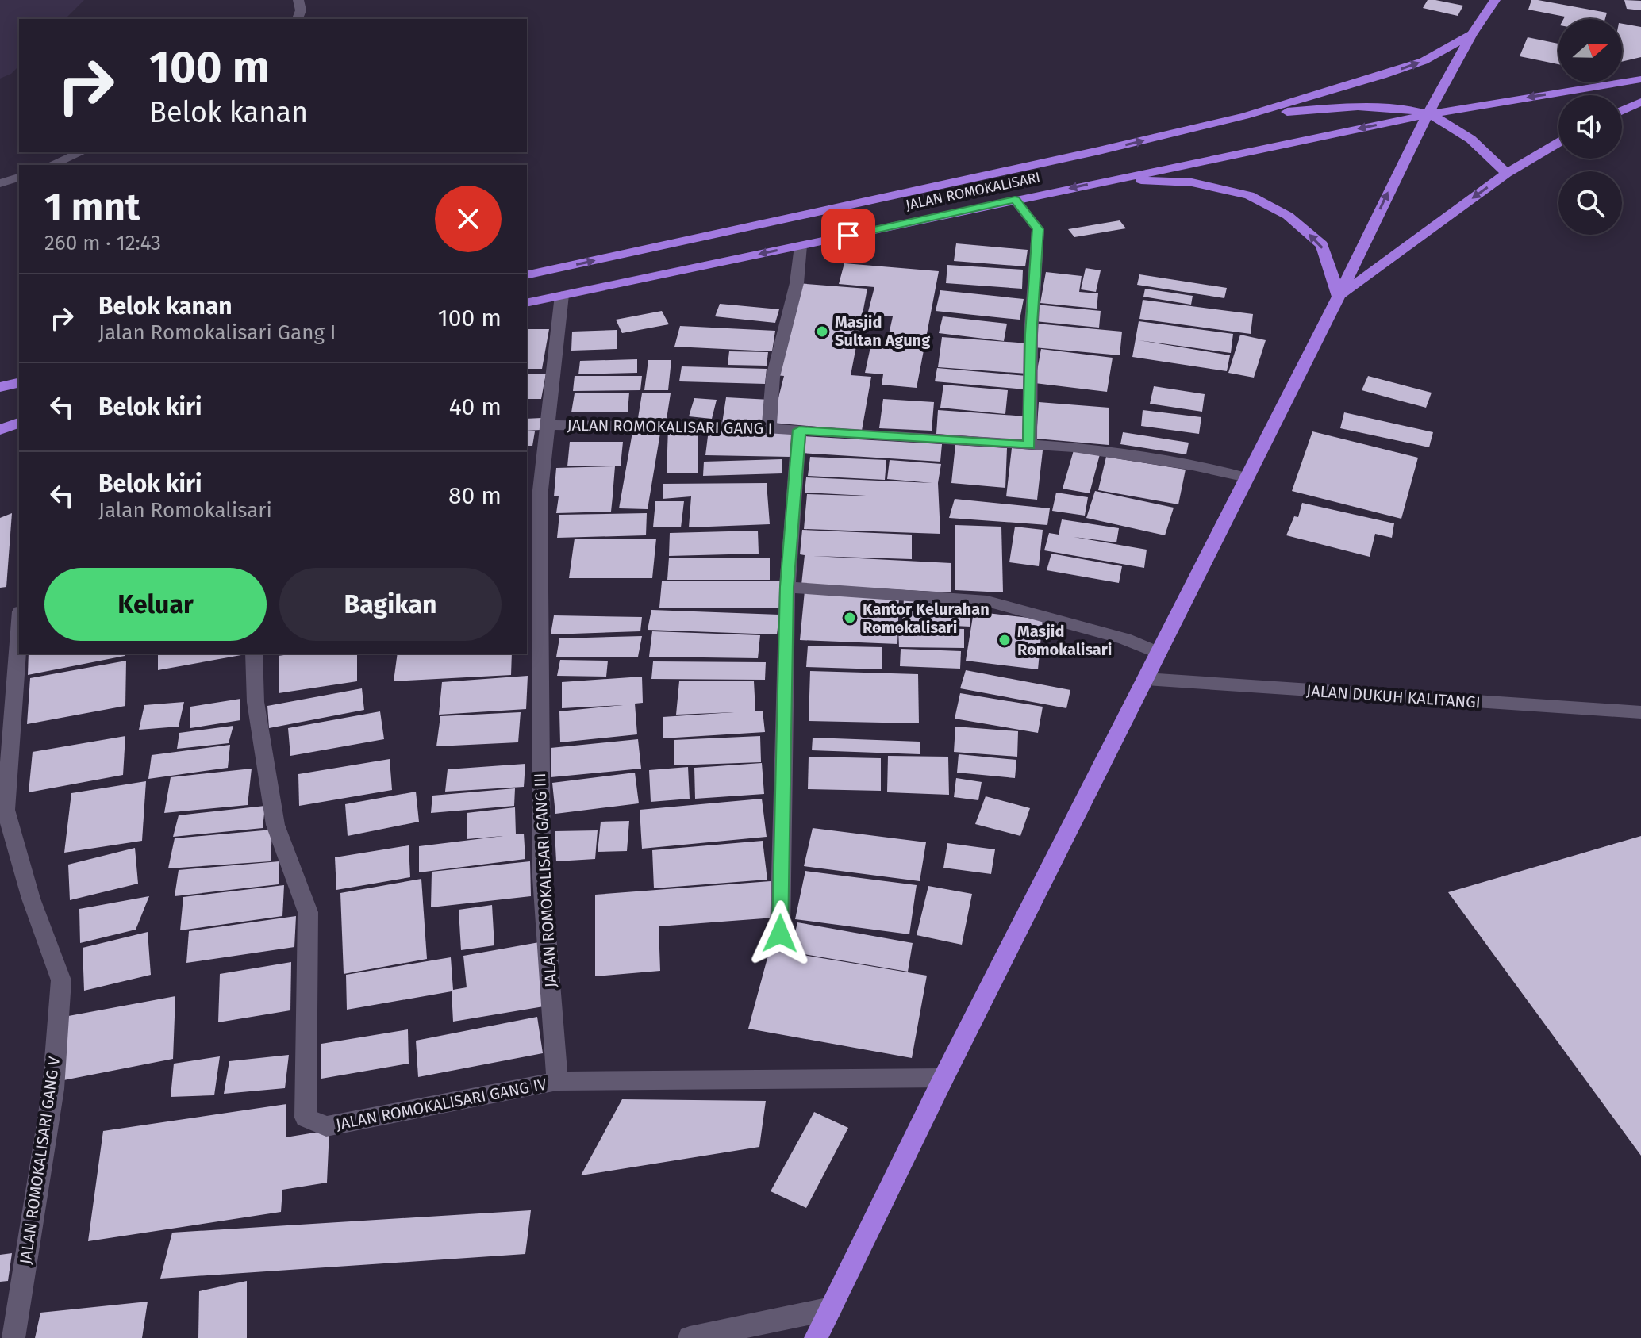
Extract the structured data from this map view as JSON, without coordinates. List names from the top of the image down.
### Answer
{
  "streets": {
    "highway": ["JALAN ROMOKALISARI"],
    "street": [
      "JALAN ROMOKALISARI GANG I",
      "JALAN DUKUH KALITANGI",
      "JALAN ROMOKALISARI GANG III",
      "JALAN ROMOKALISARI GANG IV",
      "JALAN ROMOKALISARI GANG V"
    ]
  },
  "crossings": [
    ["JALAN ROMOKALISARI", "JALAN ROMOKALISARI GANG III"],
    ["JALAN ROMOKALISARI GANG I", "JALAN ROMOKALISARI GANG III"],
    ["JALAN ROMOKALISARI GANG III", "JALAN ROMOKALISARI GANG IV"]
  ],
  "places": ["Masjid Sultan Agung", "Kantor Kelurahan Romokalisari", "Masjid Romokalisari"],
  "north": "right",
  "page": {
    "turn": ["100 m", "Belok kanan"],
    "heading": ["1 mnt", "260 m · 12:43"],
    "list": [
      {
        "name": "Belok kanan",
        "note": "Jalan Romokalisari Gang I",
        "value": "100 m"
      },
      {
        "name": "Belok kiri",
        "value": "40 m"
      },
      {
        "name": "Belok kiri",
        "note": "Jalan Romokalisari",
        "value": "80 m"
      }
    ],
    "buttons": ["Keluar", "Bagikan"]
  }
}
